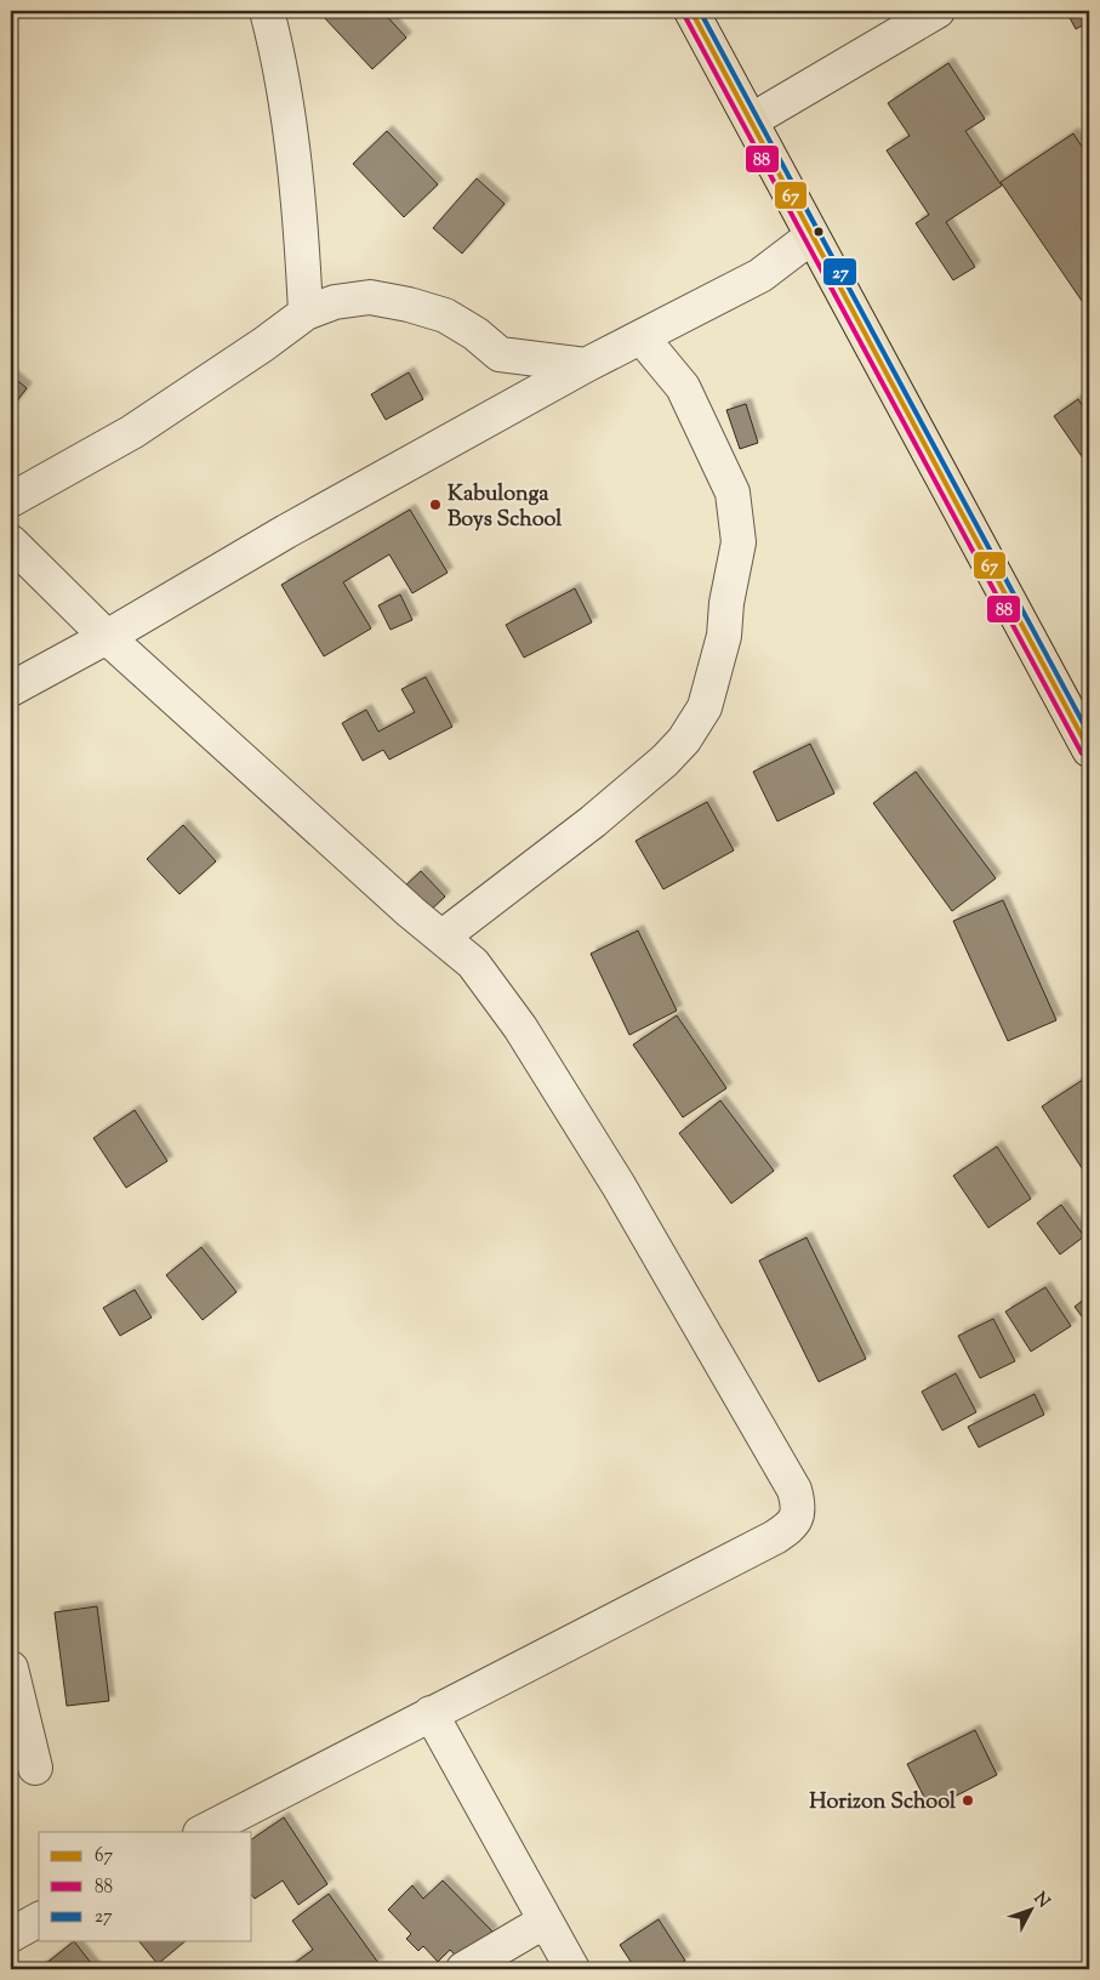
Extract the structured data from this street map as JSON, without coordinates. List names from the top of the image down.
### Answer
{
  "places": ["Kabulonga Boys School", "Horizon School"],
  "lines": ["transit line 67", "transit line 27", "transit line 88"],
  "legend": ["67", "88", "27"],
  "north": "top right"
}
